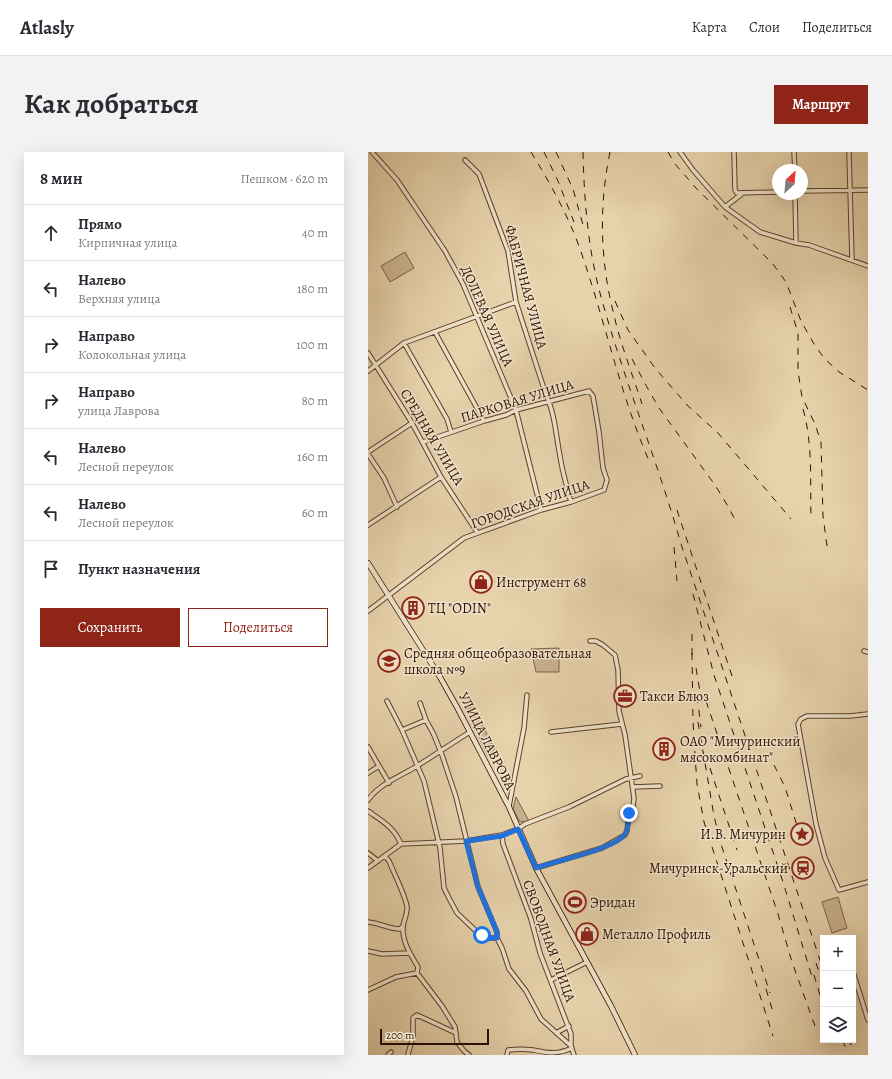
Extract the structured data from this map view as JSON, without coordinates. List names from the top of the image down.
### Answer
{
  "streets": {
    "main road": ["УЛИЦА ЛАВРОВА"],
    "street": [
      "ФАБРИЧНАЯ УЛИЦА",
      "ДОЛЕВАЯ УЛИЦА",
      "ПАРКОВАЯ УЛИЦА",
      "СРЕДНЯЯ УЛИЦА",
      "ГОРОДСКАЯ УЛИЦА",
      "СВОБОДНАЯ УЛИЦА"
    ]
  },
  "crossings": [
    ["ФАБРИЧНАЯ УЛИЦА", "ПАРКОВАЯ УЛИЦА"],
    ["ФАБРИЧНАЯ УЛИЦА", "ГОРОДСКАЯ УЛИЦА"],
    ["ДОЛЕВАЯ УЛИЦА", "ПАРКОВАЯ УЛИЦА"],
    ["ДОЛЕВАЯ УЛИЦА", "ГОРОДСКАЯ УЛИЦА"],
    ["ПАРКОВАЯ УЛИЦА", "СРЕДНЯЯ УЛИЦА"],
    ["ПАРКОВАЯ УЛИЦА", "ГОРОДСКАЯ УЛИЦА"],
    ["СРЕДНЯЯ УЛИЦА", "ГОРОДСКАЯ УЛИЦА"],
    ["ГОРОДСКАЯ УЛИЦА", "УЛИЦА ЛАВРОВА"]
  ],
  "places": {
    "shop": ["Инструмент 68", "Металло Профиль"],
    "building": ["ТЦ \"ODIN\"", "ОАО \"Мичуринский мясокомбинат\""],
    "school or university": ["Средняя общеобразовательная школа №9"],
    "office": ["Такси Блюз"],
    "place": ["И.В. Мичурин"],
    "station": ["Мичуринск-Уральский"],
    "sports": ["Эридан"]
  },
  "scale_bar": "200 m",
  "north": "top right",
  "page": {
    "header": "Atlasly",
    "nav": ["Карта", "Слои", "Поделиться"],
    "title": "Как добраться",
    "buttons": [
      "Маршрут",
      ["Сохранить", "Поделиться"]
    ],
    "heading": ["8 мин", "Пешком · 620 m"],
    "list": [
      ["Прямо", "Кирпичная улица", "40 m"],
      ["Налево", "Верхняя улица", "180 m"],
      ["Направо", "Колокольная улица", "100 m"],
      ["Направо", "улица Лаврова", "80 m"],
      ["Налево", "Лесной переулок", "160 m"],
      ["Налево", "Лесной переулок", "60 m"],
      "Пункт назначения"
    ],
    "map_buttons": ["+", "−"],
    "scale": "200 m"
  }
}
